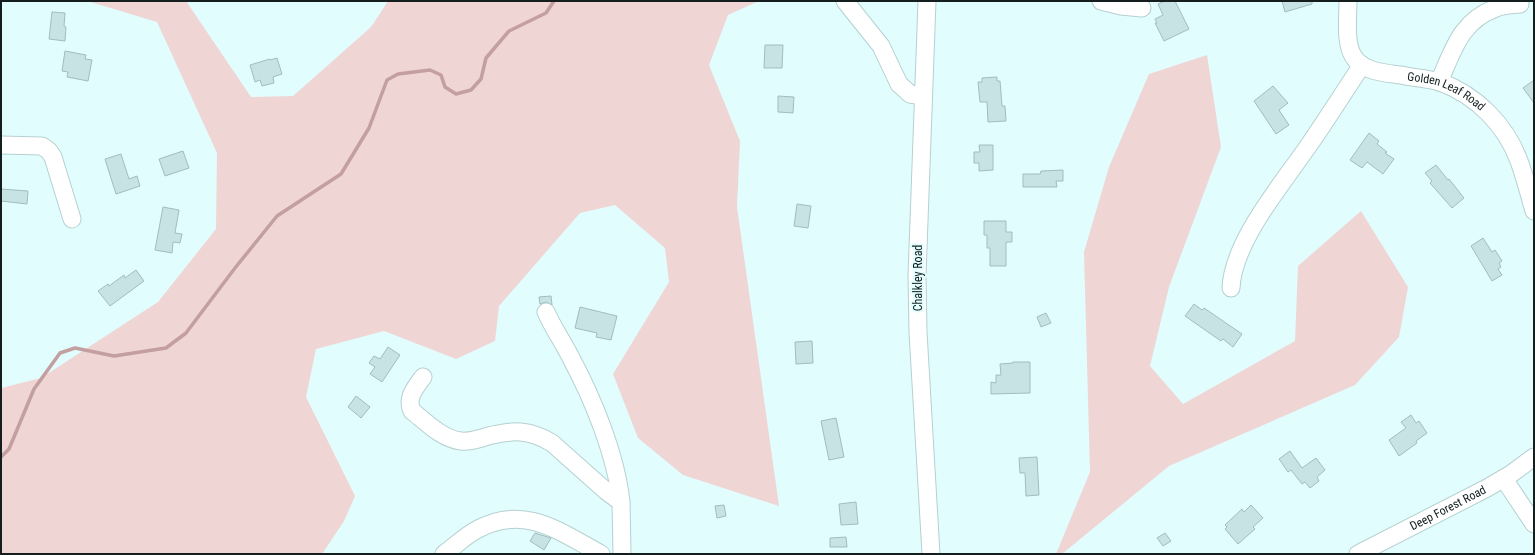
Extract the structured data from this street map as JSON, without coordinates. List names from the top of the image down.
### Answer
{
  "streets": {
    "street": ["Golden Leaf Road", "Chalkley Road", "Deep Forest Road"]
  }
}
